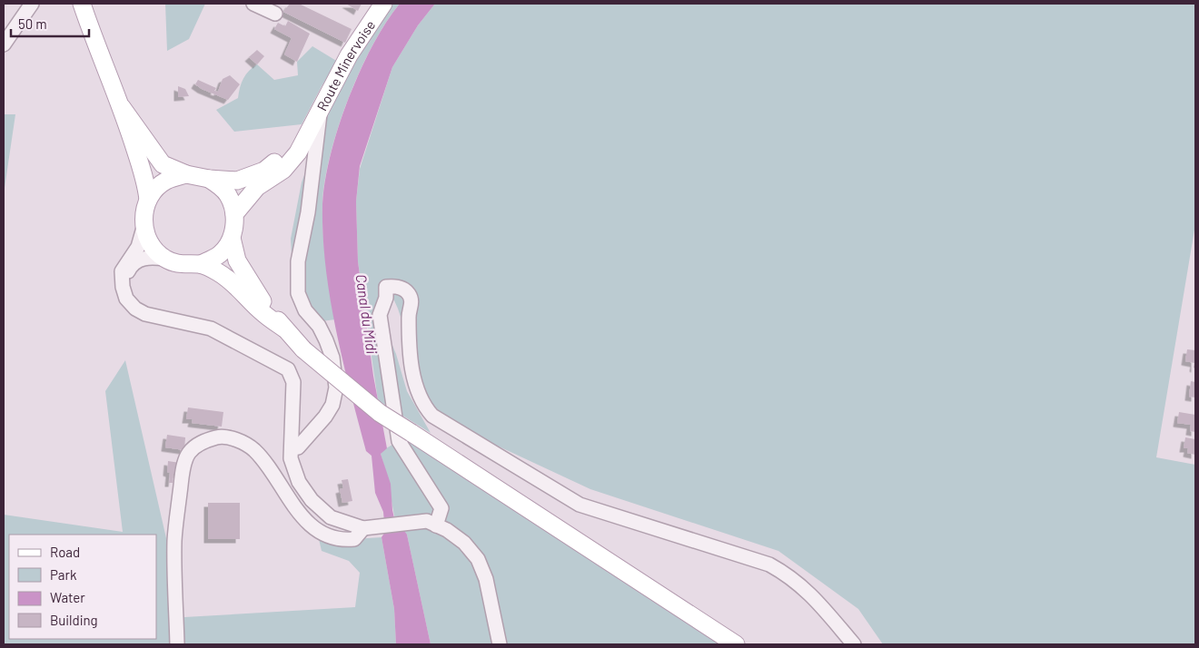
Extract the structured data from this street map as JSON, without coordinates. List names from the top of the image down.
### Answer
{
  "streets": {
    "main road": ["Route Minervoise"]
  },
  "water": ["Canal du Midi"],
  "legend": [
    "Road",
    "Park",
    "Water",
    "Building"
  ],
  "scale_bar": "50 m"
}
